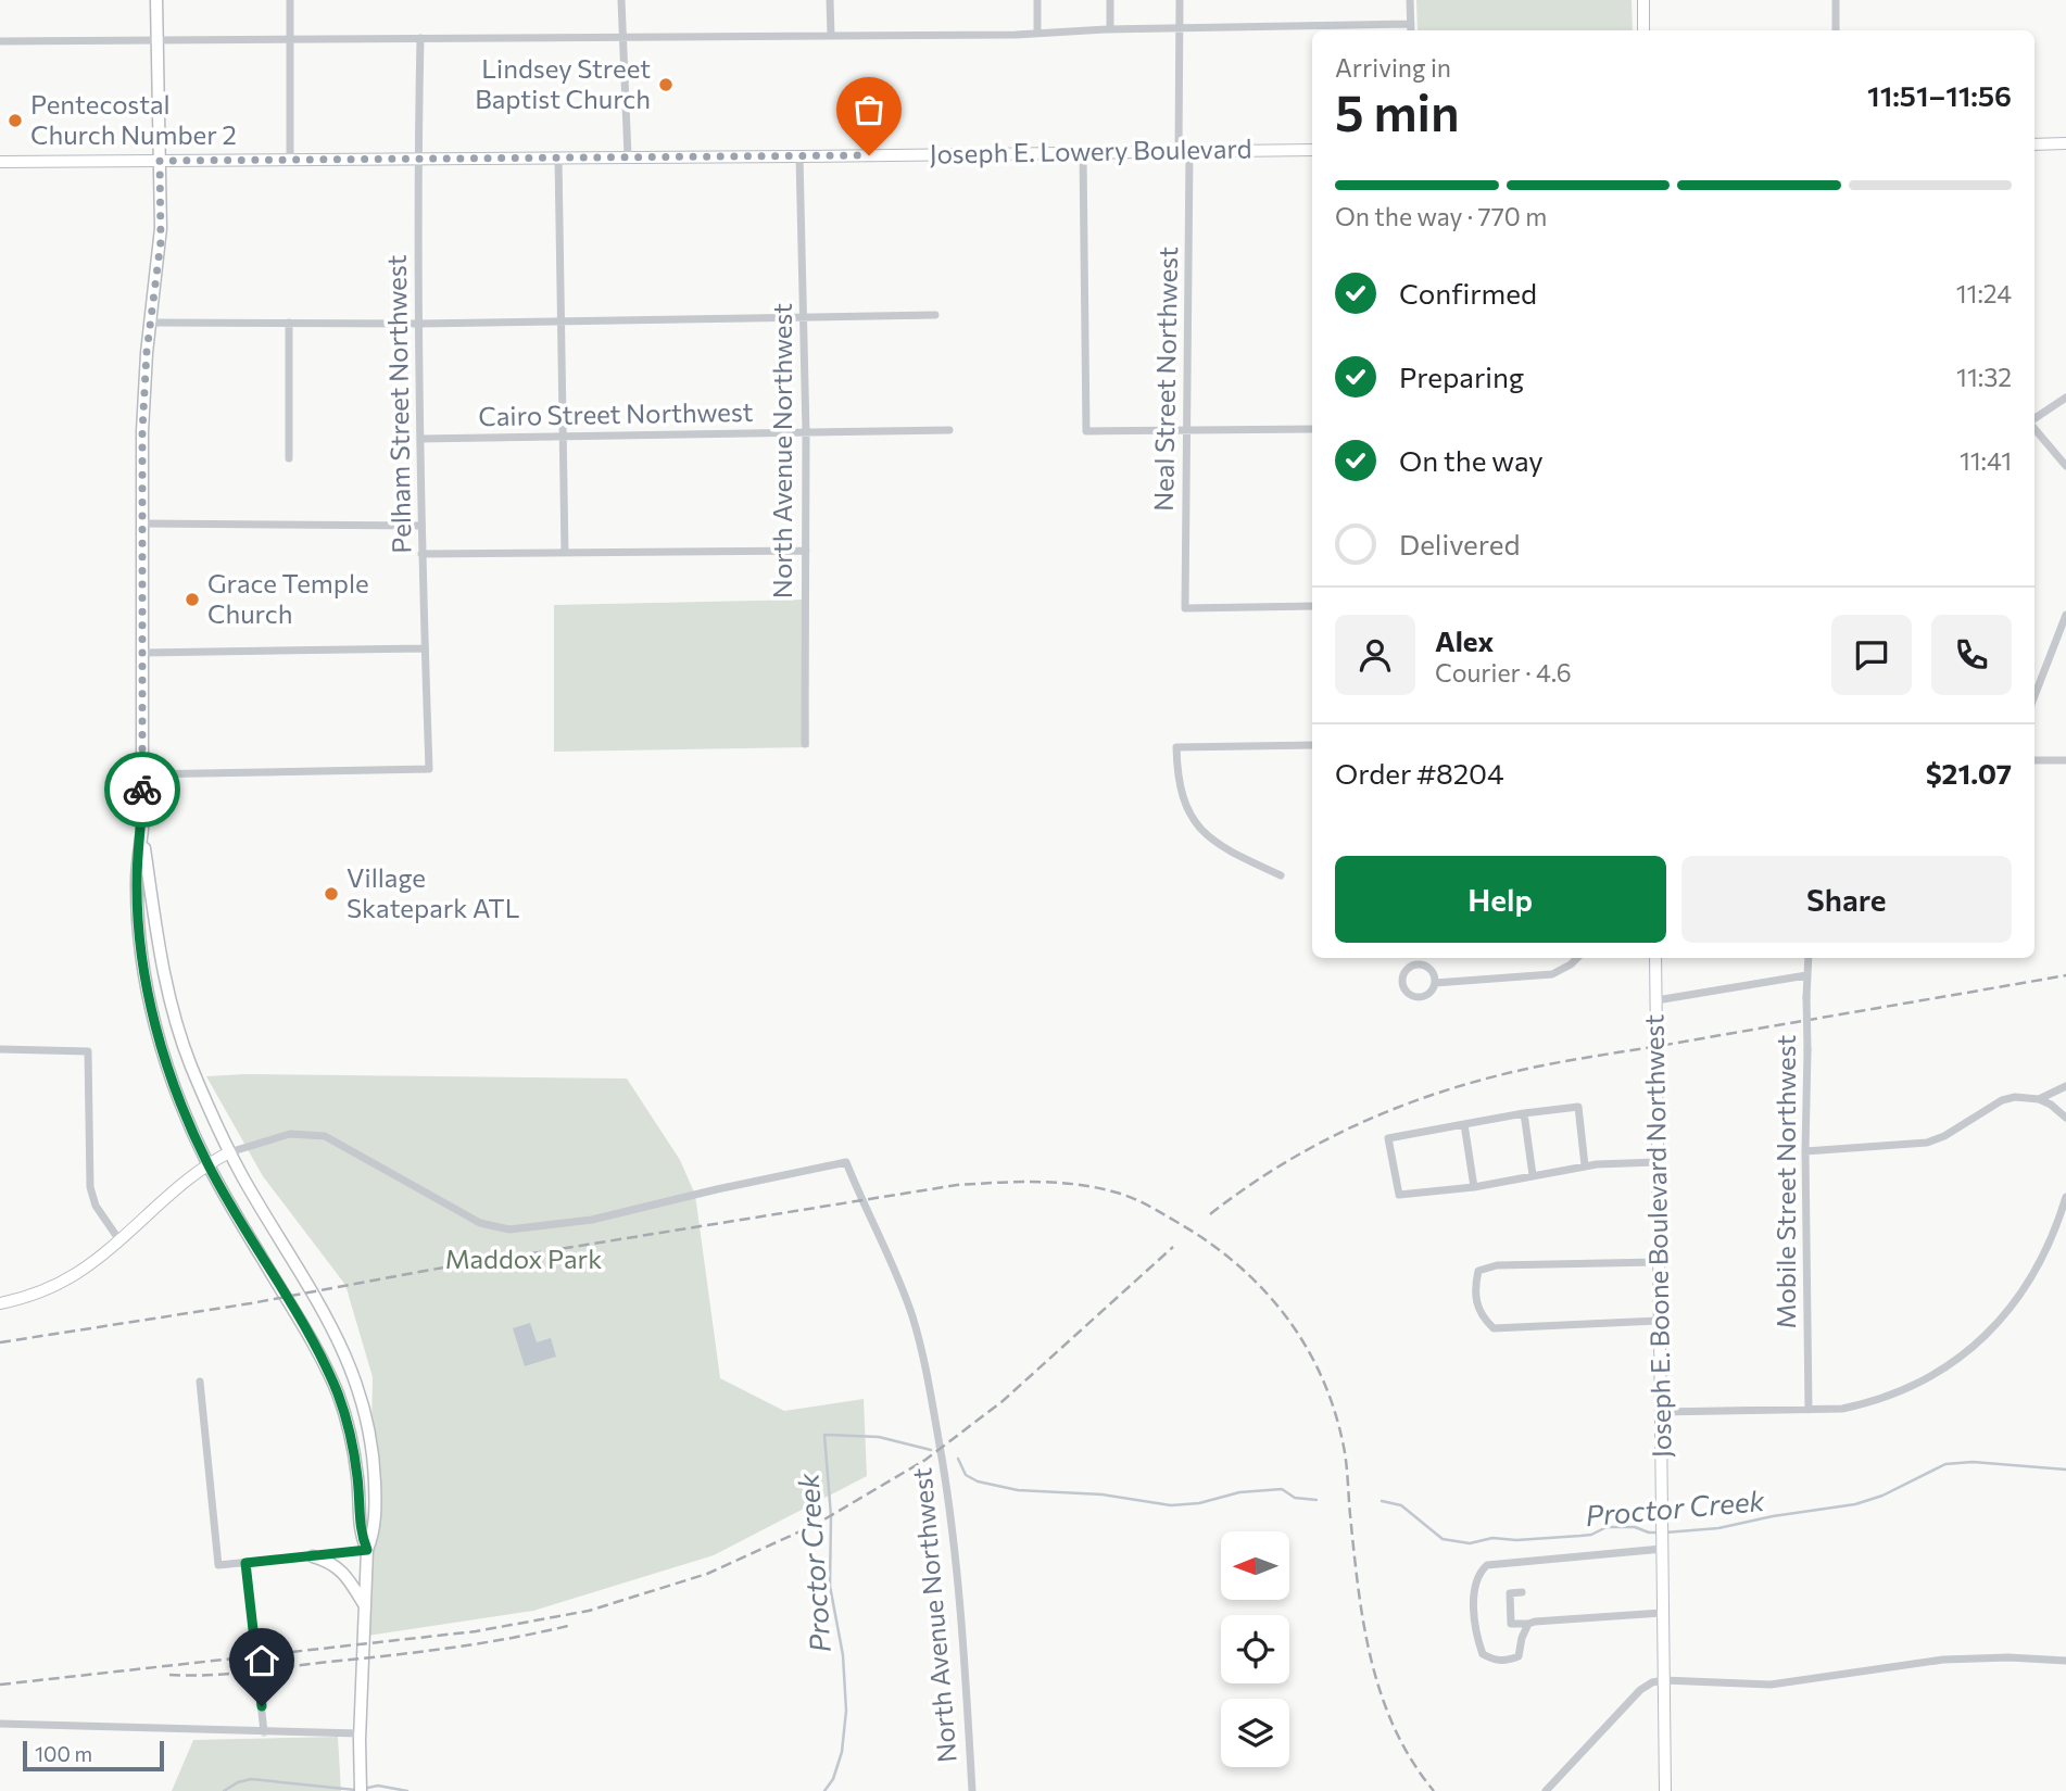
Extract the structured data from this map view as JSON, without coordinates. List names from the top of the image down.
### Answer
{
  "streets": {
    "main road": ["Joseph E. Lowery Boulevard", "Joseph E. Boone Boulevard Northwest"],
    "street": [
      "Neal Street Northwest",
      "Pelham Street Northwest",
      "Cairo Street Northwest",
      "North Avenue Northwest",
      "Mobile Street Northwest"
    ]
  },
  "crossings": [
    ["Joseph E. Lowery Boulevard", "Neal Street Northwest"],
    ["Joseph E. Lowery Boulevard", "Pelham Street Northwest"],
    ["Joseph E. Lowery Boulevard", "North Avenue Northwest"],
    ["Pelham Street Northwest", "Cairo Street Northwest"],
    ["Cairo Street Northwest", "North Avenue Northwest"]
  ],
  "water": ["Proctor Creek"],
  "parks": ["Maddox Park"],
  "places": [
    "Lindsey Street Baptist Church",
    "Pentecostal Church Number 2",
    "Grace Temple Church",
    "Village Skatepark ATL"
  ],
  "scale_bar": "100 m",
  "north": "left",
  "page": {
    "heading": ["5 min", "Arriving in", "11:51–11:56"],
    "panel": [
      "Alex",
      "Courier · 4.6",
      "Order #8204",
      "$21.07"
    ],
    "bar": "On the way · 770 m",
    "list": [
      ["Confirmed", "11:24"],
      ["Preparing", "11:32"],
      ["On the way", "11:41"],
      "Delivered"
    ],
    "buttons": ["Help", "Share"],
    "scale": "100 m"
  }
}
